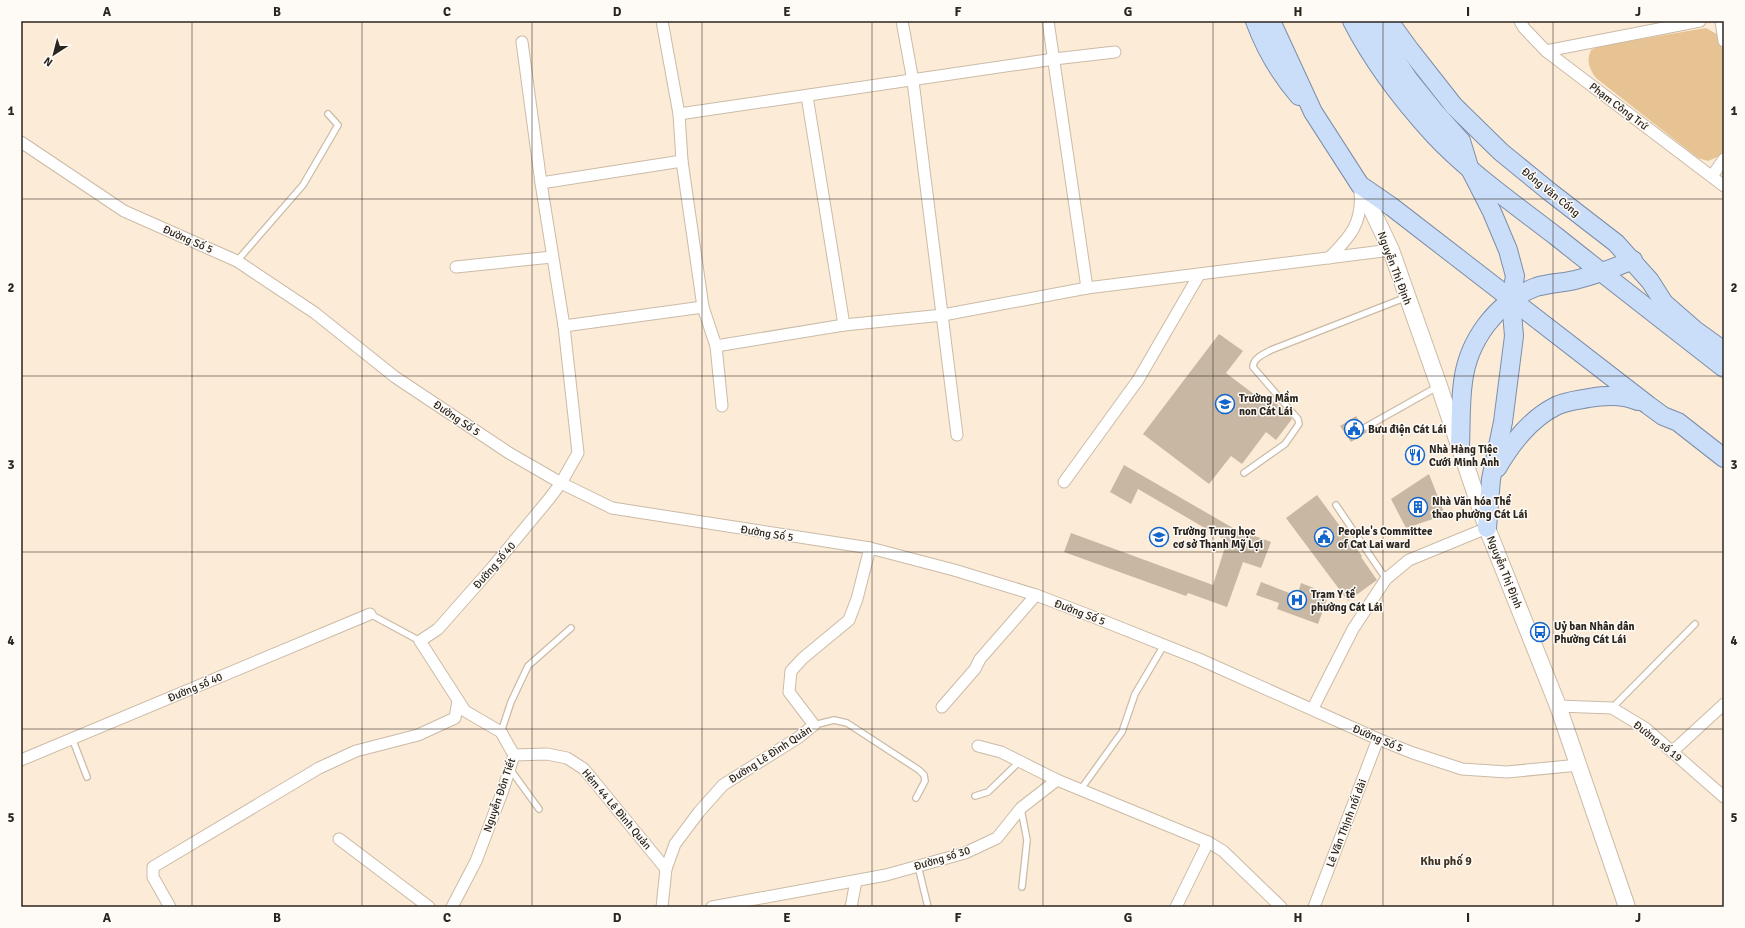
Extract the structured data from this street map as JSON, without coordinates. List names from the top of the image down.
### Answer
{
  "streets": {
    "main road": ["Đồng Văn Cống", "Nguyễn Thị Định"],
    "street": [
      "Phạm Công Trứ",
      "Đường Số 5",
      "Đường số 40",
      "Đường số 19",
      "Đường Lê Đình Quản",
      "Nguyễn Đôn Tiết",
      "Hẻm 44 Lê Đình Quản",
      "Lê Văn Thịnh nối dài",
      "Đường số 30"
    ]
  },
  "crossings": [
    ["Đường Số 5", "Nguyễn Thị Định"],
    ["Đường Số 5", "Đường số 40"],
    ["Đường Số 5", "Đường Lê Đình Quản"],
    ["Đường Số 5", "Lê Văn Thịnh nối dài"],
    ["Nguyễn Thị Định", "Đường số 19"],
    ["Đường Lê Đình Quản", "Hẻm 44 Lê Đình Quản"],
    ["Nguyễn Đôn Tiết", "Hẻm 44 Lê Đình Quản"]
  ],
  "districts": ["Khu phố 9"],
  "places": {
    "school or university": ["Trường Mầm non Cát Lái", "Trường Trung học cơ sở Thạnh Mỹ Lợi"],
    "public building": ["Bưu điện Cát Lái", "People's Committee of Cat Lai ward"],
    "restaurant": ["Nhà Hàng Tiệc Cưới Minh Anh"],
    "building": ["Nhà Văn hóa Thể thao phường Cát Lái"],
    "hospital": ["Trạm Y tế phường Cát Lái"],
    "bus stop": ["Uỷ ban Nhân dân Phường Cát Lái"]
  },
  "north": "bottom left",
  "grid": {
    "columns": [
      "A",
      "B",
      "C",
      "D",
      "E",
      "F",
      "G",
      "H",
      "I",
      "J"
    ],
    "rows": [
      "1",
      "2",
      "3",
      "4",
      "5"
    ]
  }
}
